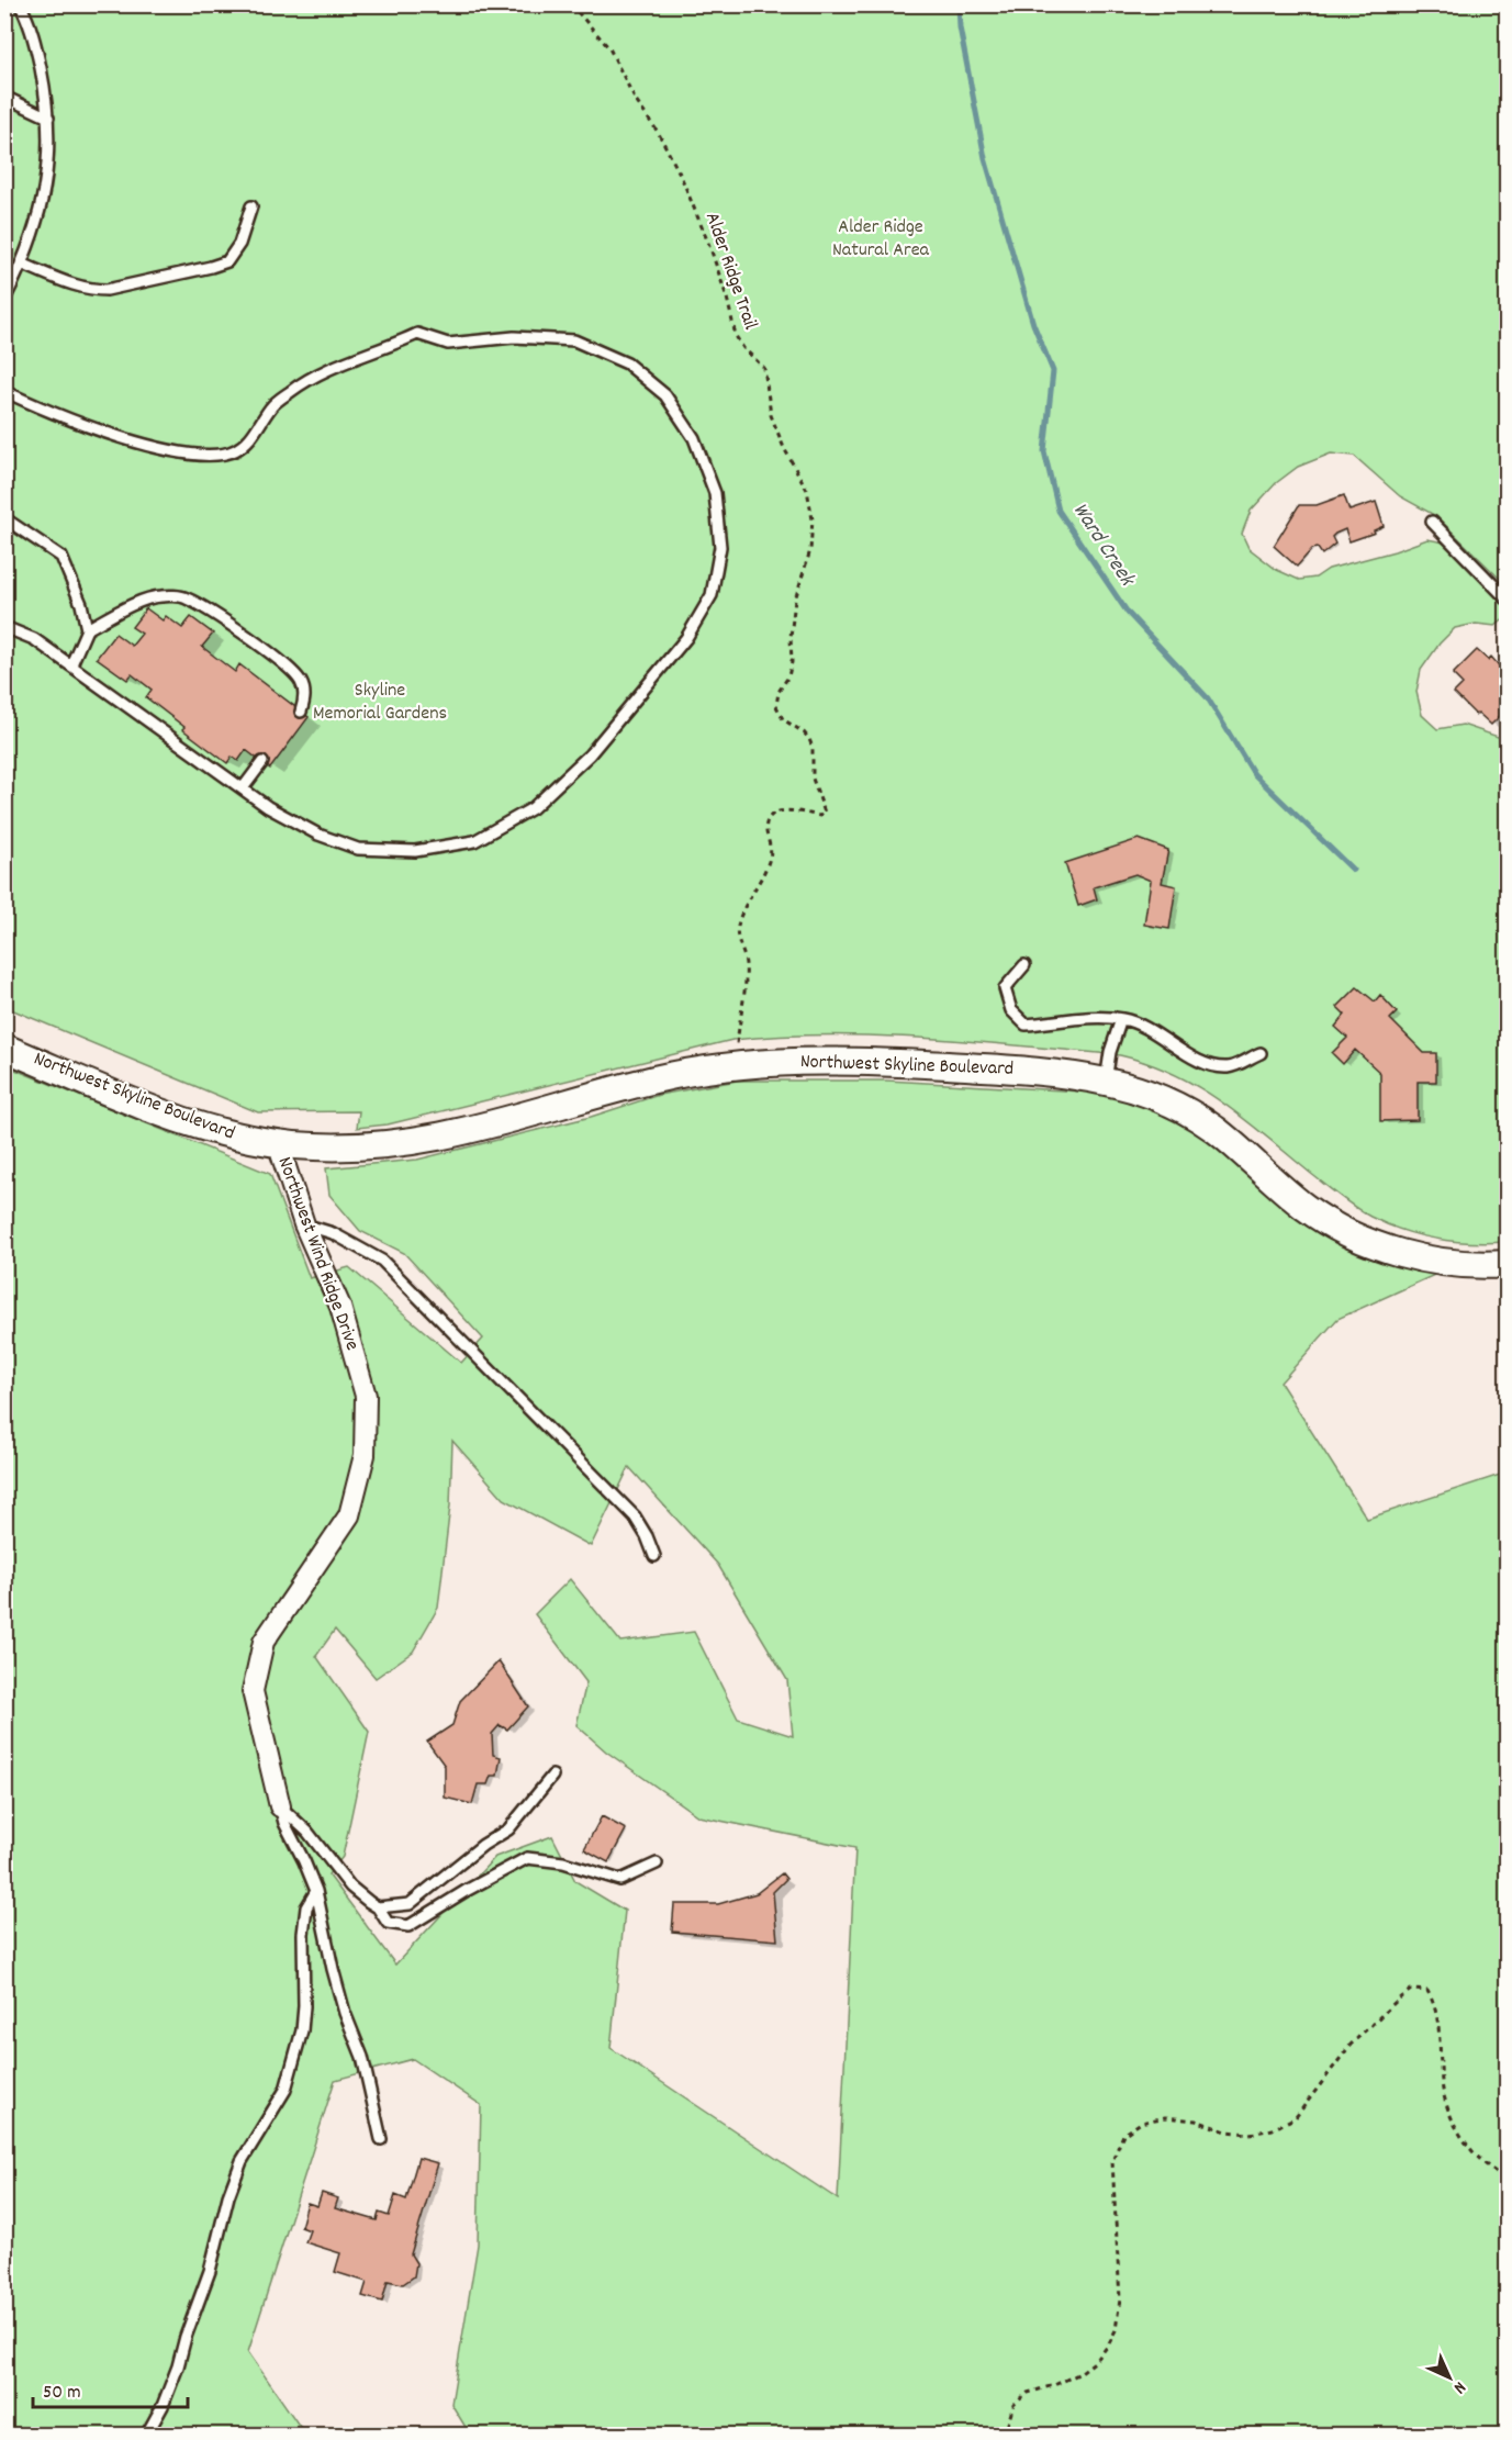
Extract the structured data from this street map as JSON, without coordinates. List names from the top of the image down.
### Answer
{
  "streets": {
    "main road": ["Northwest Skyline Boulevard"],
    "street": ["Northwest Wind Ridge Drive"],
    "path": ["Alder Ridge Trail"]
  },
  "crossings": [
    ["Alder Ridge Trail", "Northwest Skyline Boulevard"],
    ["Northwest Skyline Boulevard", "Northwest Wind Ridge Drive"]
  ],
  "water": ["Ward Creek"],
  "parks": ["Alder Ridge Natural Area", "Skyline Memorial Gardens"],
  "scale_bar": "50 m",
  "north": "bottom right"
}
